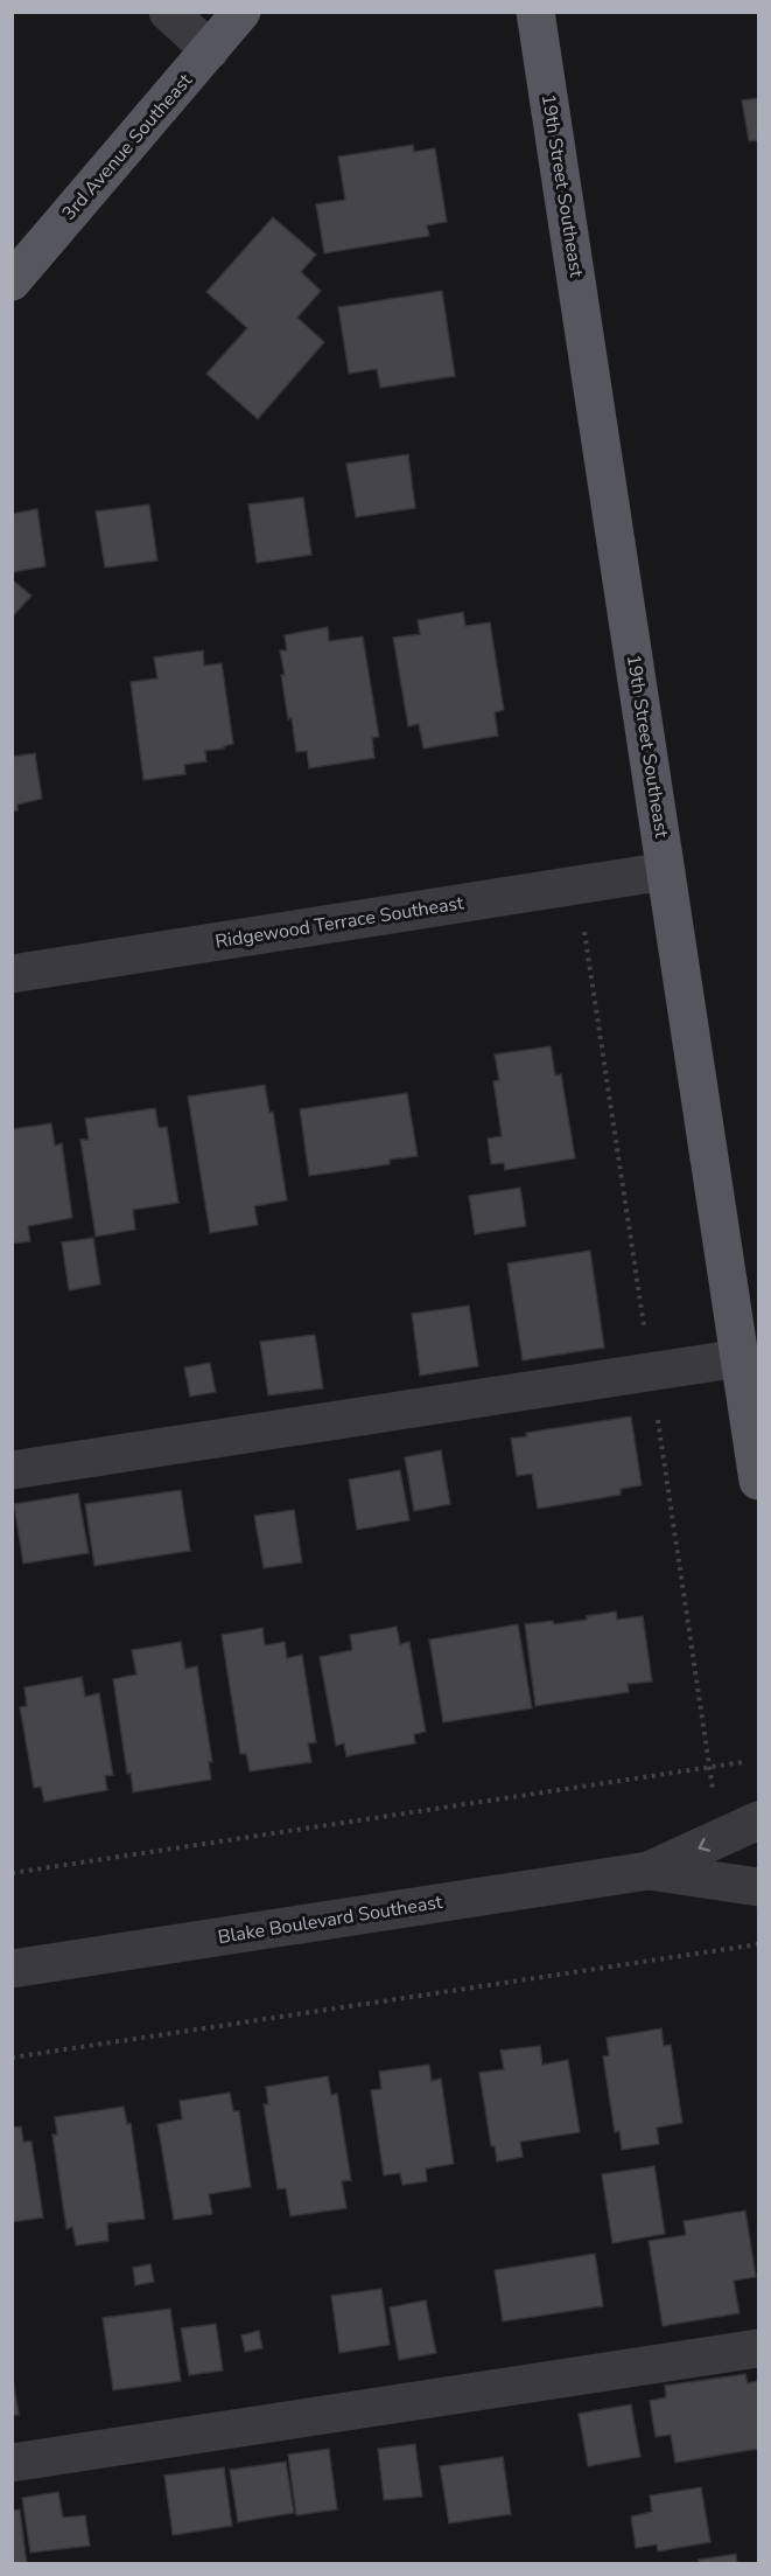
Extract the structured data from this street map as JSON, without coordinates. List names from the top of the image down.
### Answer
{
  "streets": {
    "main road": ["3rd Avenue Southeast", "19th Street Southeast"],
    "street": ["Ridgewood Terrace Southeast", "Blake Boulevard Southeast"]
  },
  "crossings": [
    ["19th Street Southeast", "Ridgewood Terrace Southeast"]
  ]
}
